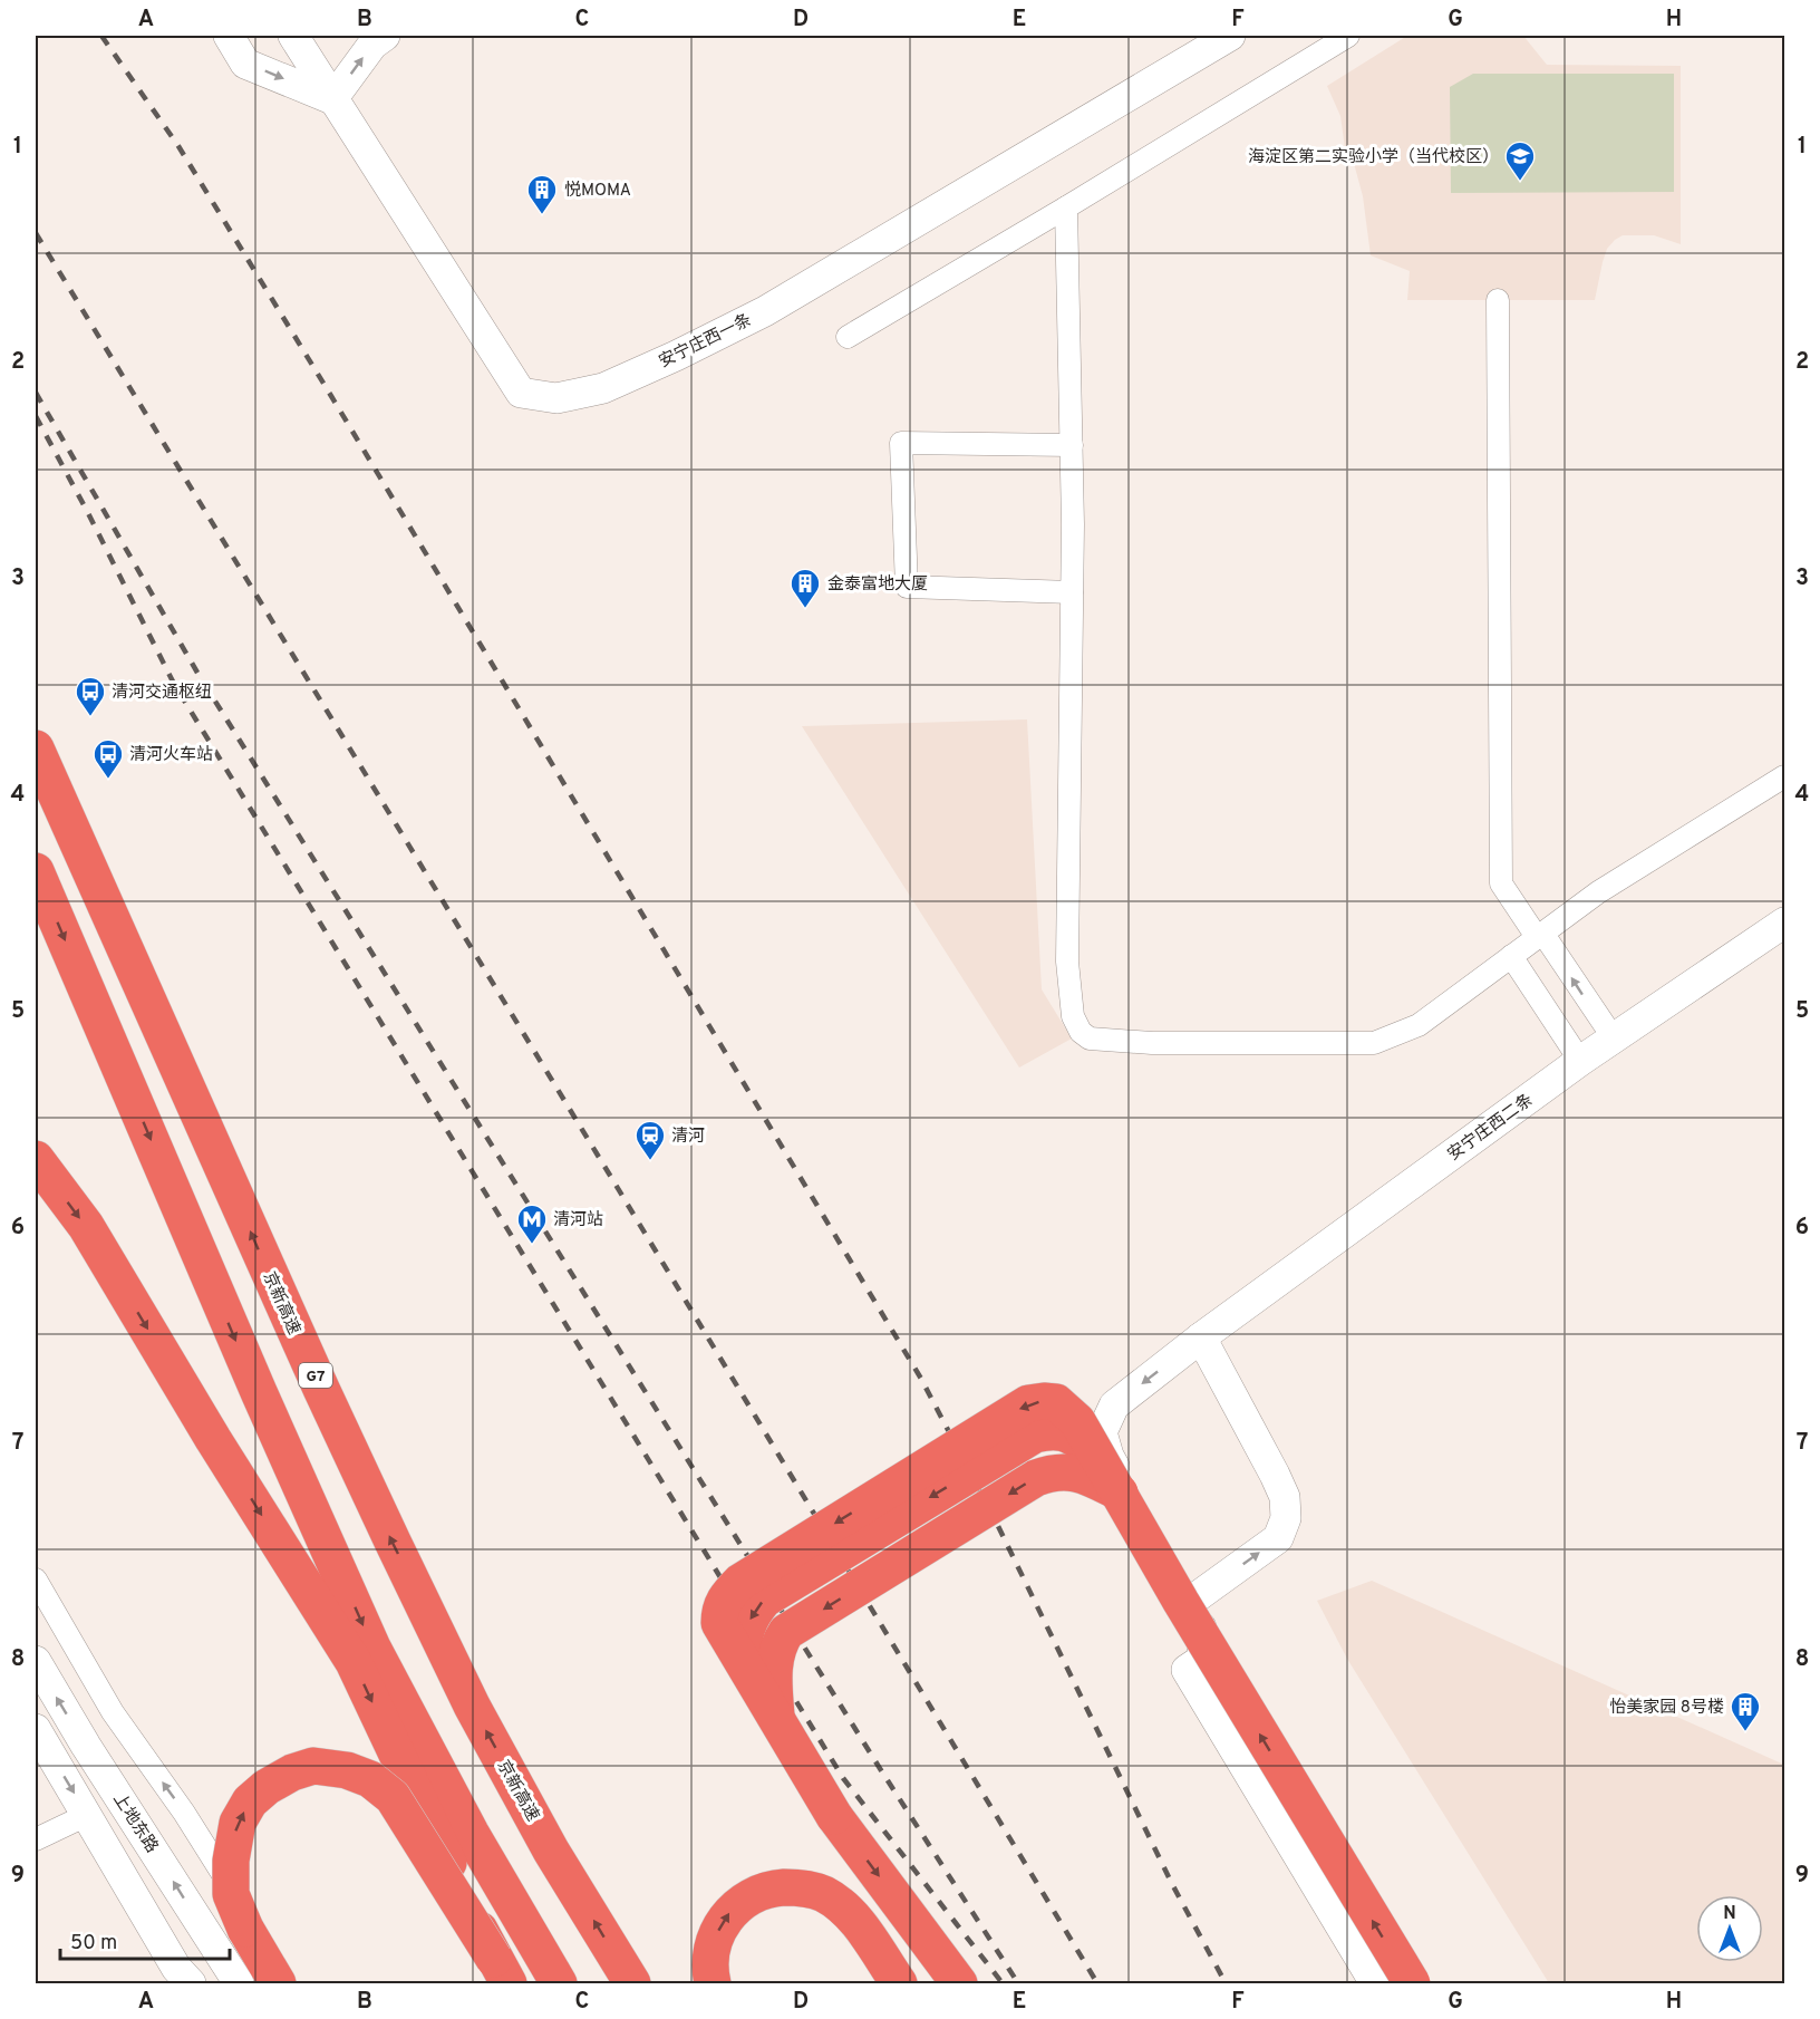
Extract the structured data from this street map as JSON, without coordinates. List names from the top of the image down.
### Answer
{
  "streets": {
    "highway": ["京新高速", "G7"],
    "street": ["安宁庄西一条", "安宁庄西二条", "上地东路"]
  },
  "places": {
    "school or university": ["海淀区第二实验小学（当代校区）"],
    "building": ["悦MOMA", "金泰富地大厦", "怡美家园 8号楼"],
    "bus stop": ["清河交通枢纽", "清河火车站"],
    "station": ["清河"],
    "metro station": ["清河站"]
  },
  "scale_bar": "50 m",
  "north": "top",
  "grid": {
    "columns": [
      "A",
      "B",
      "C",
      "D",
      "E",
      "F",
      "G",
      "H"
    ],
    "rows": [
      "1",
      "2",
      "3",
      "4",
      "5",
      "6",
      "7",
      "8",
      "9"
    ]
  }
}
